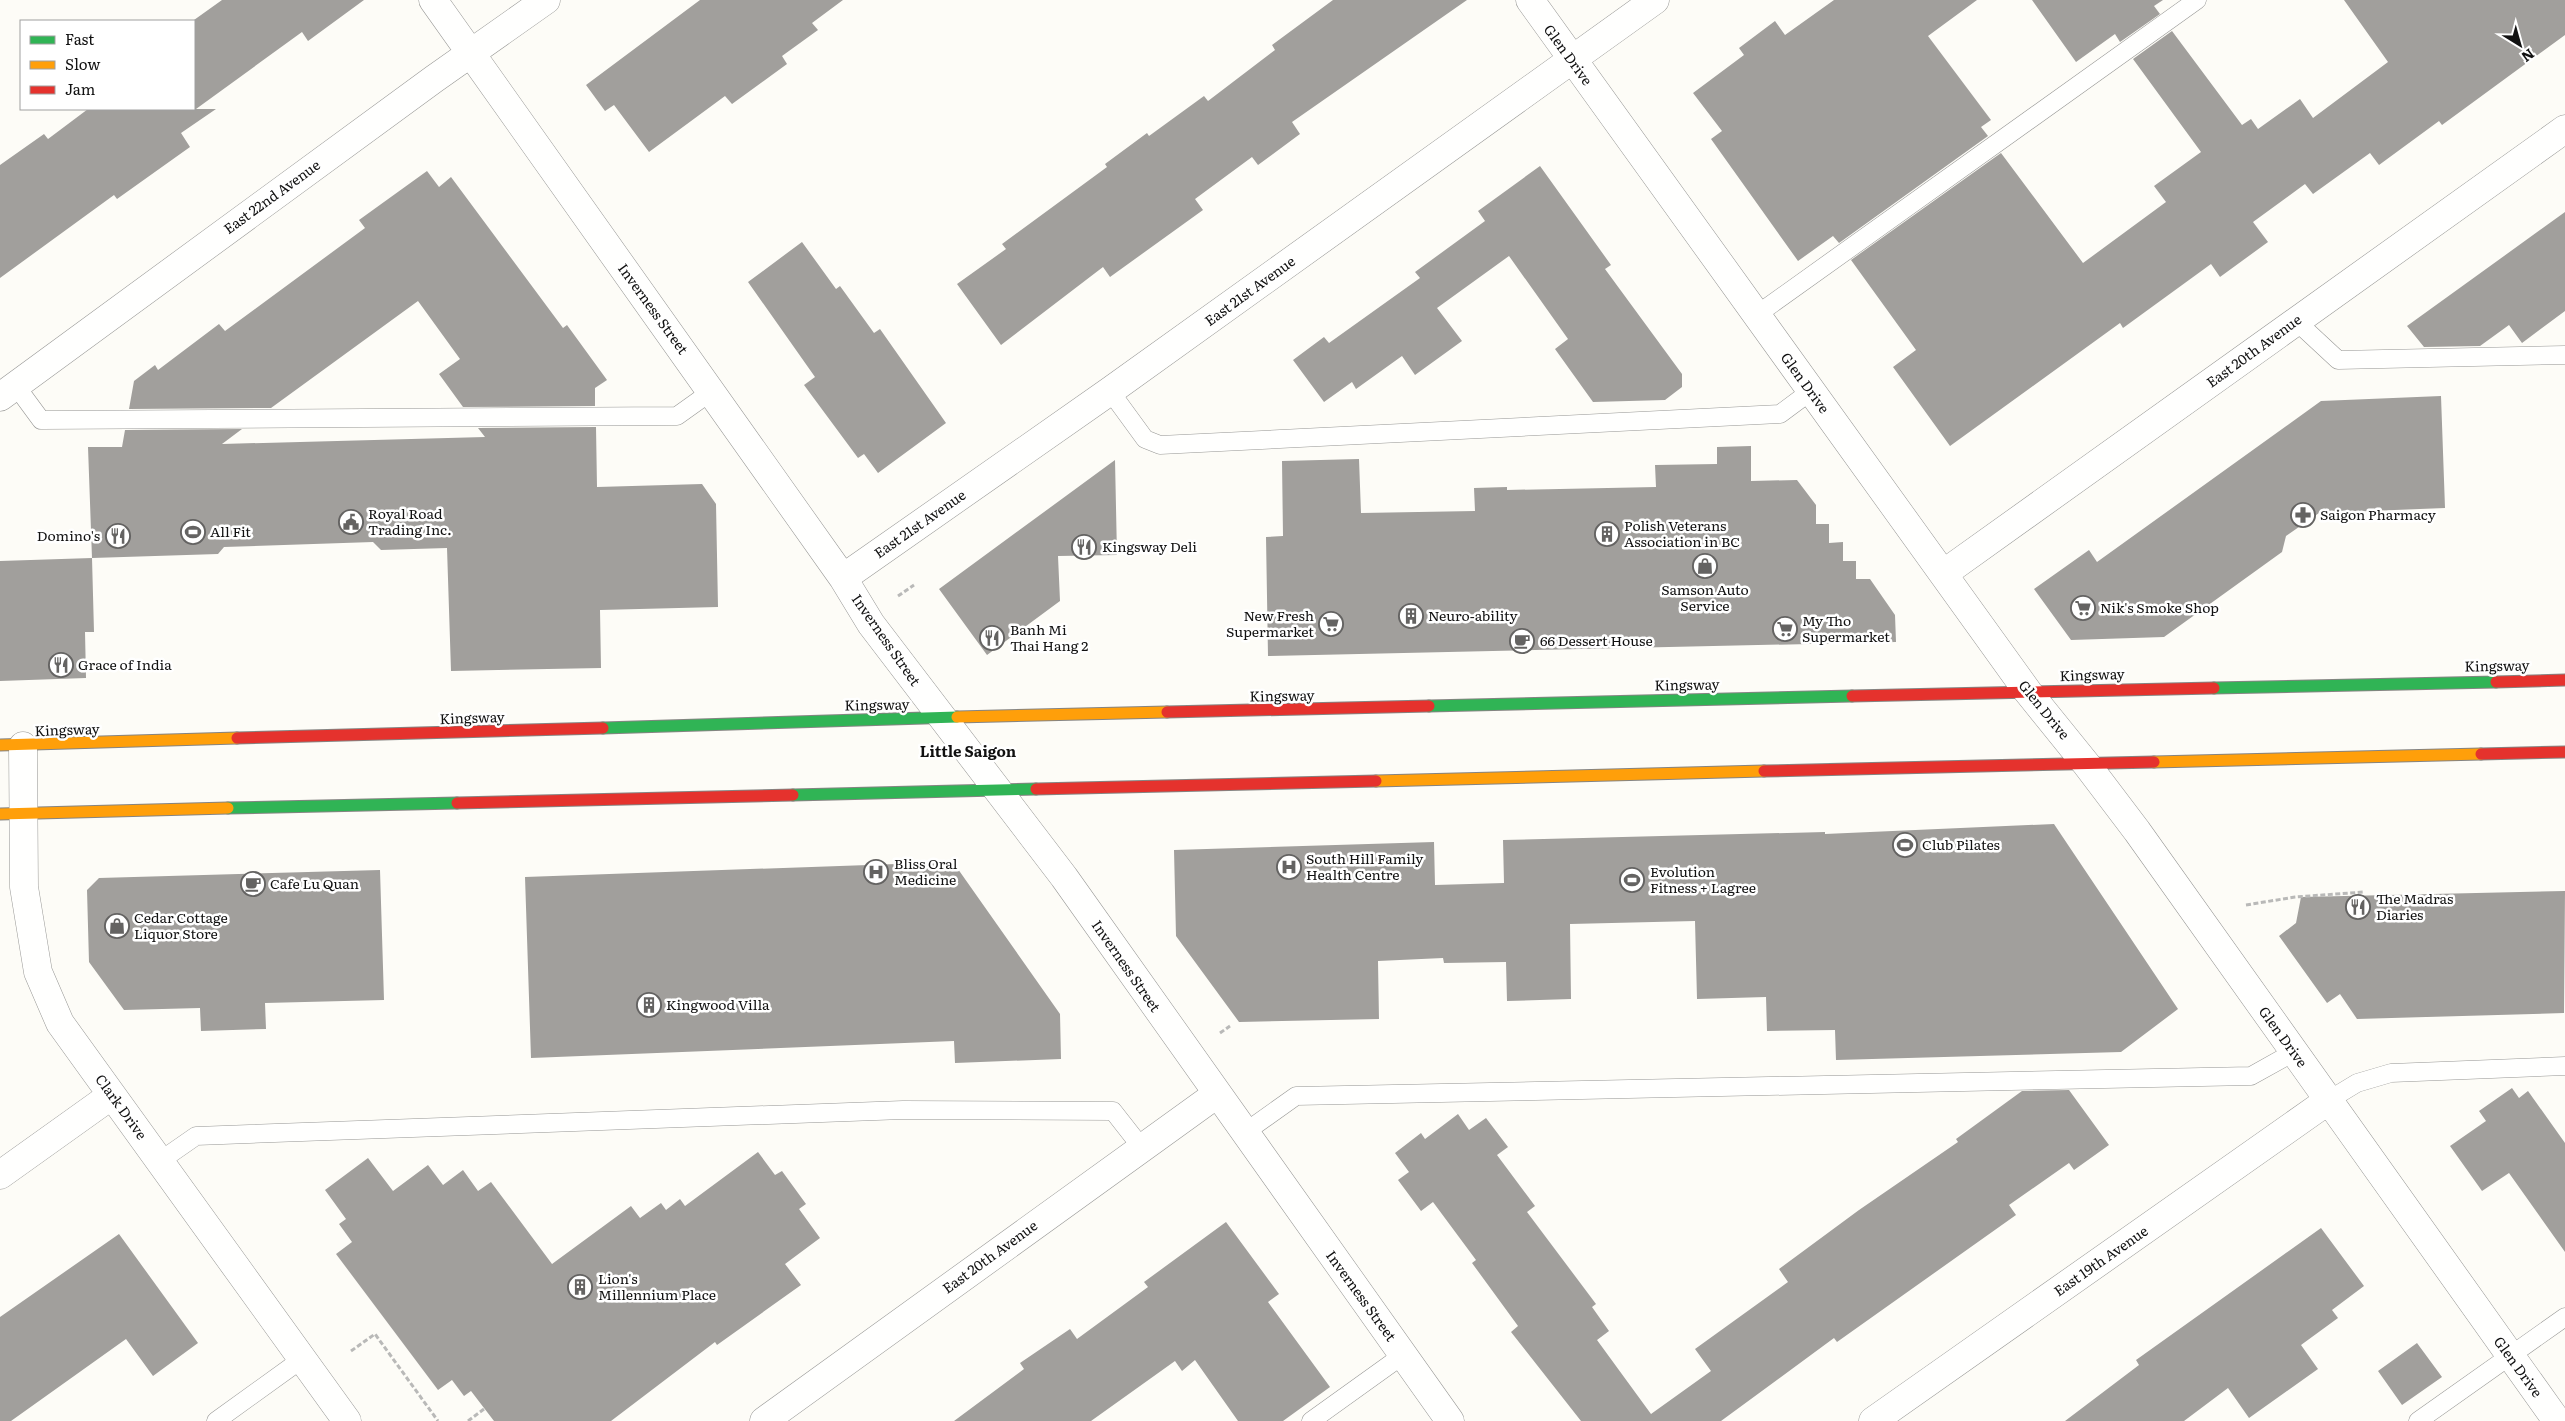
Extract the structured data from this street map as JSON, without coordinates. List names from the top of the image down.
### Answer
{
  "streets": {
    "main road": ["Kingsway"],
    "street": [
      "Glen Drive",
      "East 22nd Avenue",
      "East 21st Avenue",
      "Inverness Street",
      "East 20th Avenue",
      "Clark Drive",
      "East 19th Avenue"
    ]
  },
  "crossings": [
    ["Glen Drive", "East 21st Avenue"],
    ["Glen Drive", "East 20th Avenue"],
    ["Glen Drive", "Kingsway"],
    ["Glen Drive", "East 19th Avenue"],
    ["East 22nd Avenue", "Inverness Street"],
    ["East 21st Avenue", "Inverness Street"],
    ["Inverness Street", "East 20th Avenue"],
    ["Inverness Street", "Kingsway"],
    ["Kingsway", "Clark Drive"]
  ],
  "districts": ["Little Saigon"],
  "places": {
    "pharmacy": ["Saigon Pharmacy"],
    "public building": ["Royal Road Trading Inc."],
    "sports": ["All Fit", "Club Pilates", "Evolution Fitness + Lagree"],
    "building": [
      "Polish Veterans Association in BC",
      "Neuro-ability",
      "Kingwood Villa",
      "Lion's Millennium Place"
    ],
    "restaurant": [
      "Domino's",
      "Kingsway Deli",
      "Banh Mi Thai Hang 2",
      "Grace of India",
      "The Madras Diaries"
    ],
    "shop": ["Samson Auto Service", "Cedar Cottage Liquor Store"],
    "supermarket": ["Nik's Smoke Shop", "New Fresh Supermarket", "My Tho Supermarket"],
    "cafe": ["66 Dessert House", "Cafe Lu Quan"],
    "hospital": ["South Hill Family Health Centre", "Bliss Oral Medicine"]
  },
  "legend": ["Fast", "Slow", "Jam"],
  "north": "bottom right"
}
